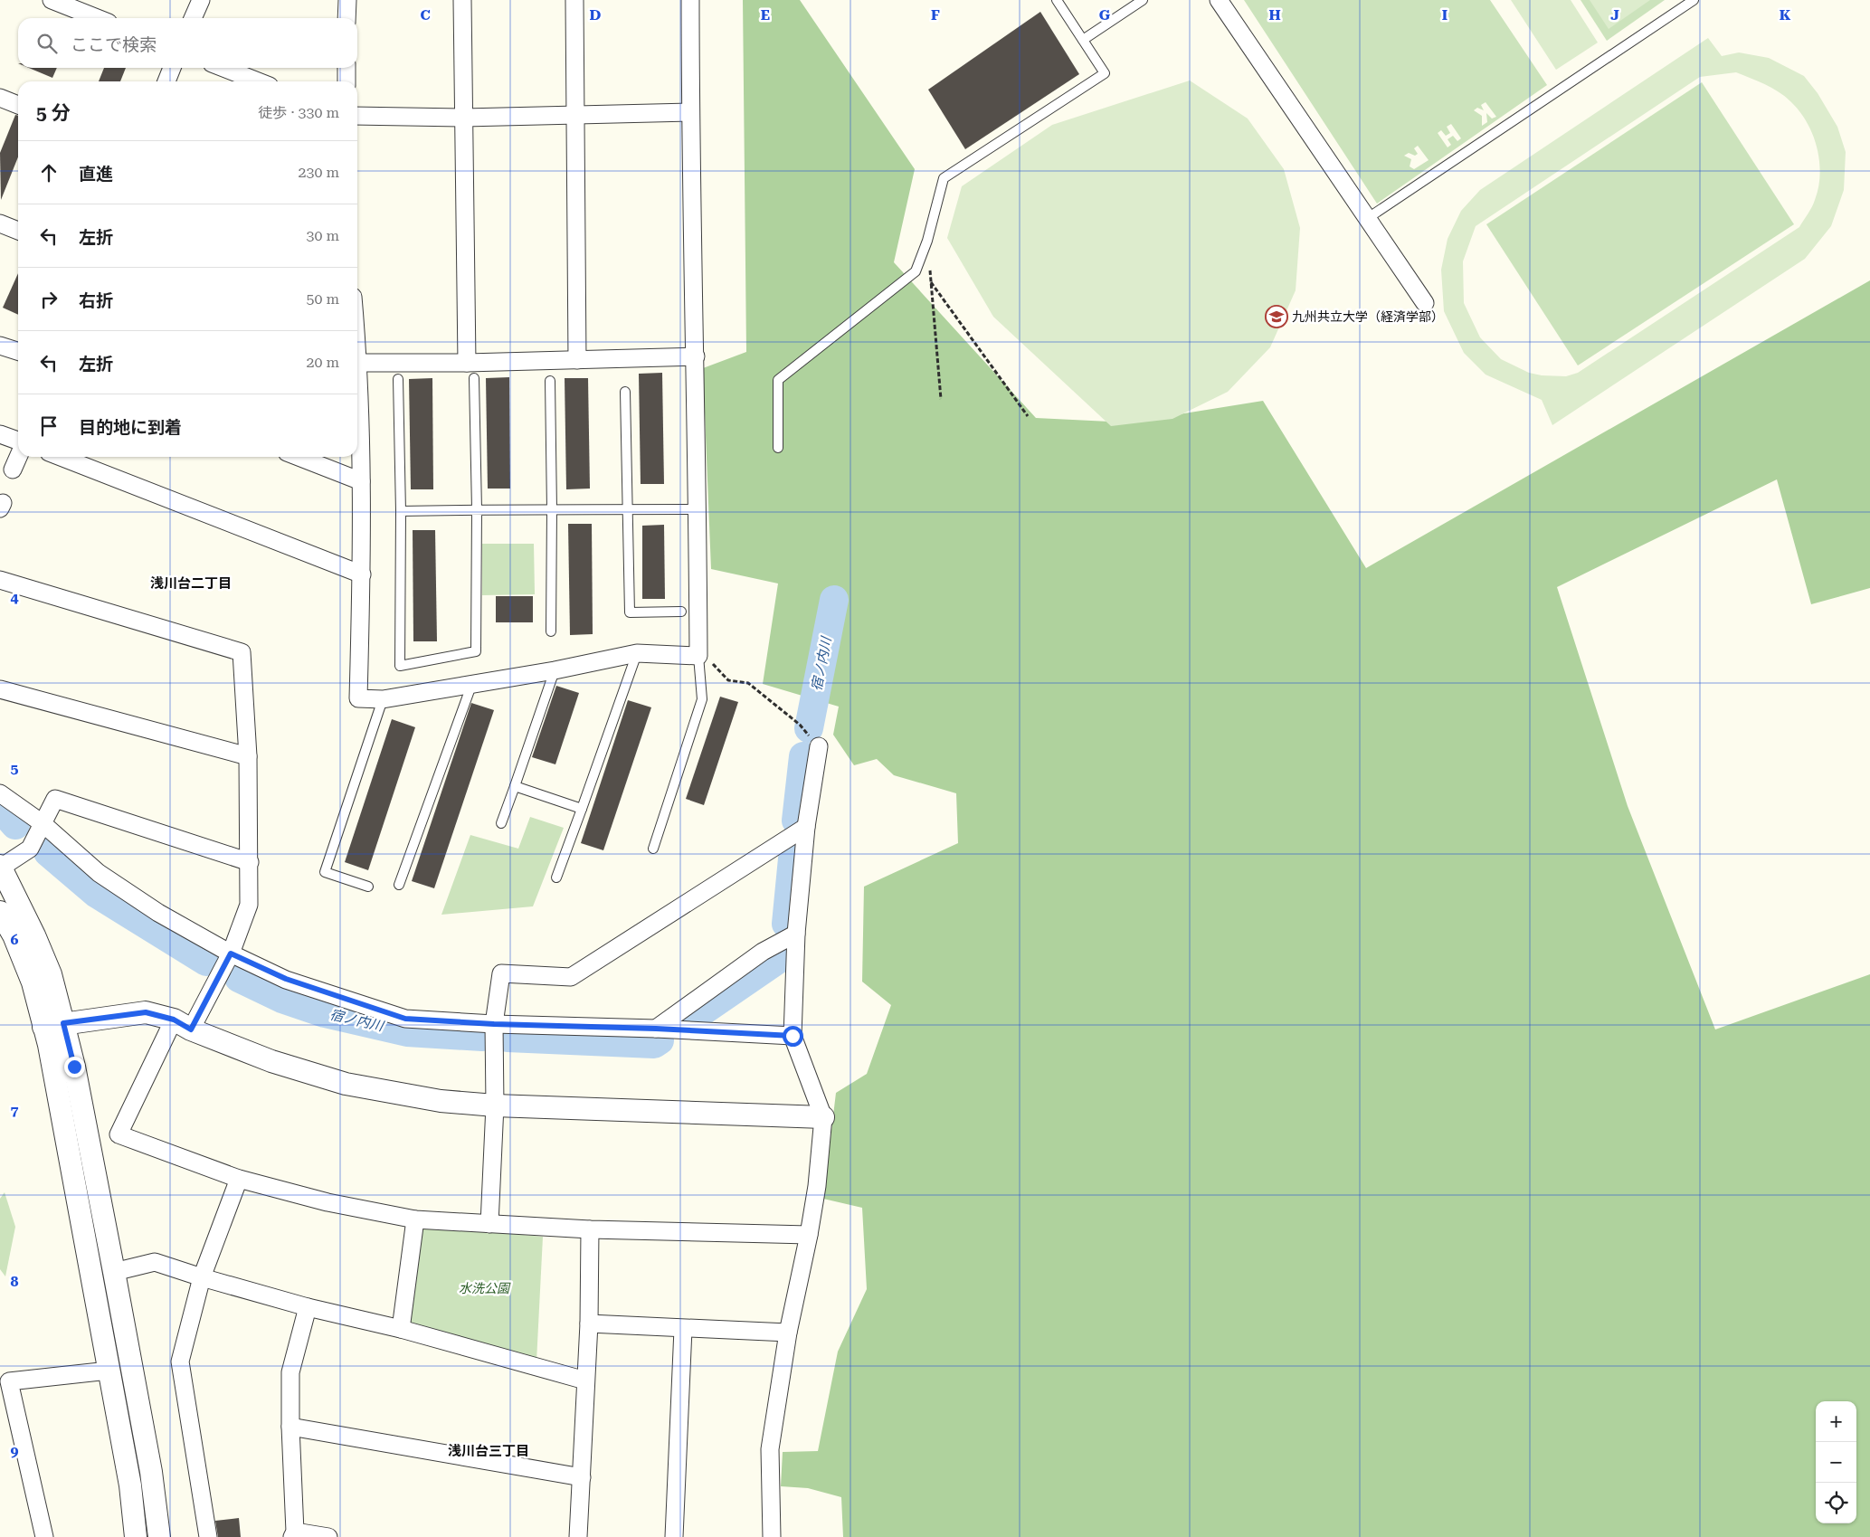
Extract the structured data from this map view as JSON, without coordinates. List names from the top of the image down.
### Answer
{
  "districts": ["浅川台二丁目", "浅川台三丁目"],
  "water": ["宿ノ内川"],
  "parks": ["水洗公園"],
  "places": {
    "school or university": ["九州共立大学（経済学部）"]
  },
  "page": {
    "search": "ここで検索",
    "heading": ["5 分", "徒歩 · 330 m"],
    "list": [
      ["直進", "230 m"],
      ["左折", "30 m"],
      ["右折", "50 m"],
      ["左折", "20 m"],
      "目的地に到着"
    ],
    "map_buttons": ["+", "−"]
  },
  "grid": {
    "columns": [
      "C",
      "D",
      "E",
      "F",
      "G",
      "H",
      "I",
      "J",
      "K"
    ],
    "rows": [
      "4",
      "5",
      "6",
      "7",
      "8",
      "9"
    ]
  }
}
